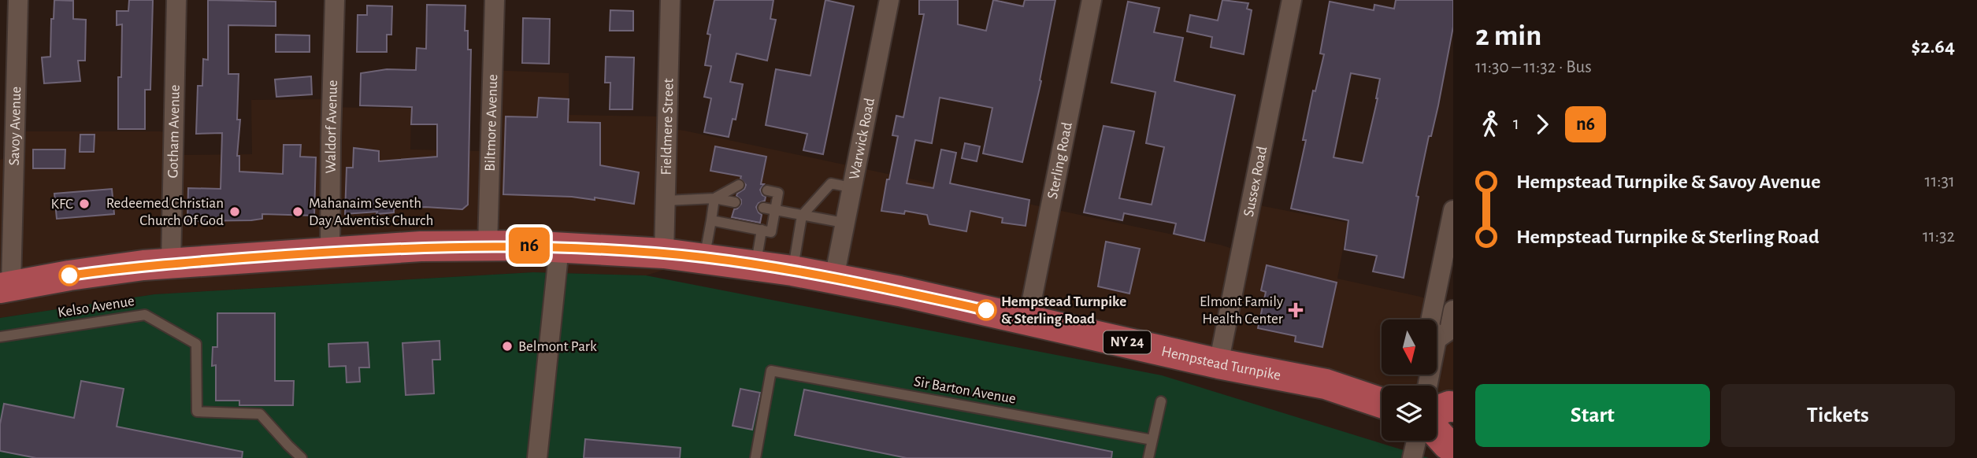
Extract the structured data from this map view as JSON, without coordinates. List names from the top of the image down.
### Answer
{
  "streets": {
    "main road": ["NY 24", "Hempstead Turnpike"],
    "street": [
      "Biltmore Avenue",
      "Savoy Avenue",
      "Waldorf Avenue",
      "Fieldmere Street",
      "Gotham Avenue",
      "Warwick Road",
      "Sterling Road",
      "Sussex Road"
    ],
    "lane": ["Kelso Avenue", "Sir Barton Avenue"]
  },
  "crossings": [
    ["Biltmore Avenue", "Hempstead Turnpike"],
    ["Savoy Avenue", "Hempstead Turnpike"],
    ["Waldorf Avenue", "Hempstead Turnpike"],
    ["Fieldmere Street", "Hempstead Turnpike"],
    ["Gotham Avenue", "Hempstead Turnpike"],
    ["Warwick Road", "Hempstead Turnpike"],
    ["Sterling Road", "Hempstead Turnpike"],
    ["Sussex Road", "Hempstead Turnpike"]
  ],
  "places": {
    "other": [
      "KFC",
      "Redeemed Christian Church Of God",
      "Mahanaim Seventh Day Adventist Church",
      "Hempstead Turnpike & Sterling Road",
      "Belmont Park"
    ],
    "health": ["Elmont Family Health Center"]
  },
  "lines": ["bus line n6"],
  "north": "bottom",
  "page": {
    "on_map": "n6",
    "heading": ["2 min", "11:30 – 11:32 · Bus", "$2.64"],
    "legs": ["1", "n6"],
    "list": [
      {
        "name": "Hempstead Turnpike & Savoy Avenue",
        "value": "11:31"
      },
      {
        "name": "Hempstead Turnpike & Sterling Road",
        "value": "11:32"
      }
    ],
    "buttons": ["Start", "Tickets"]
  }
}
